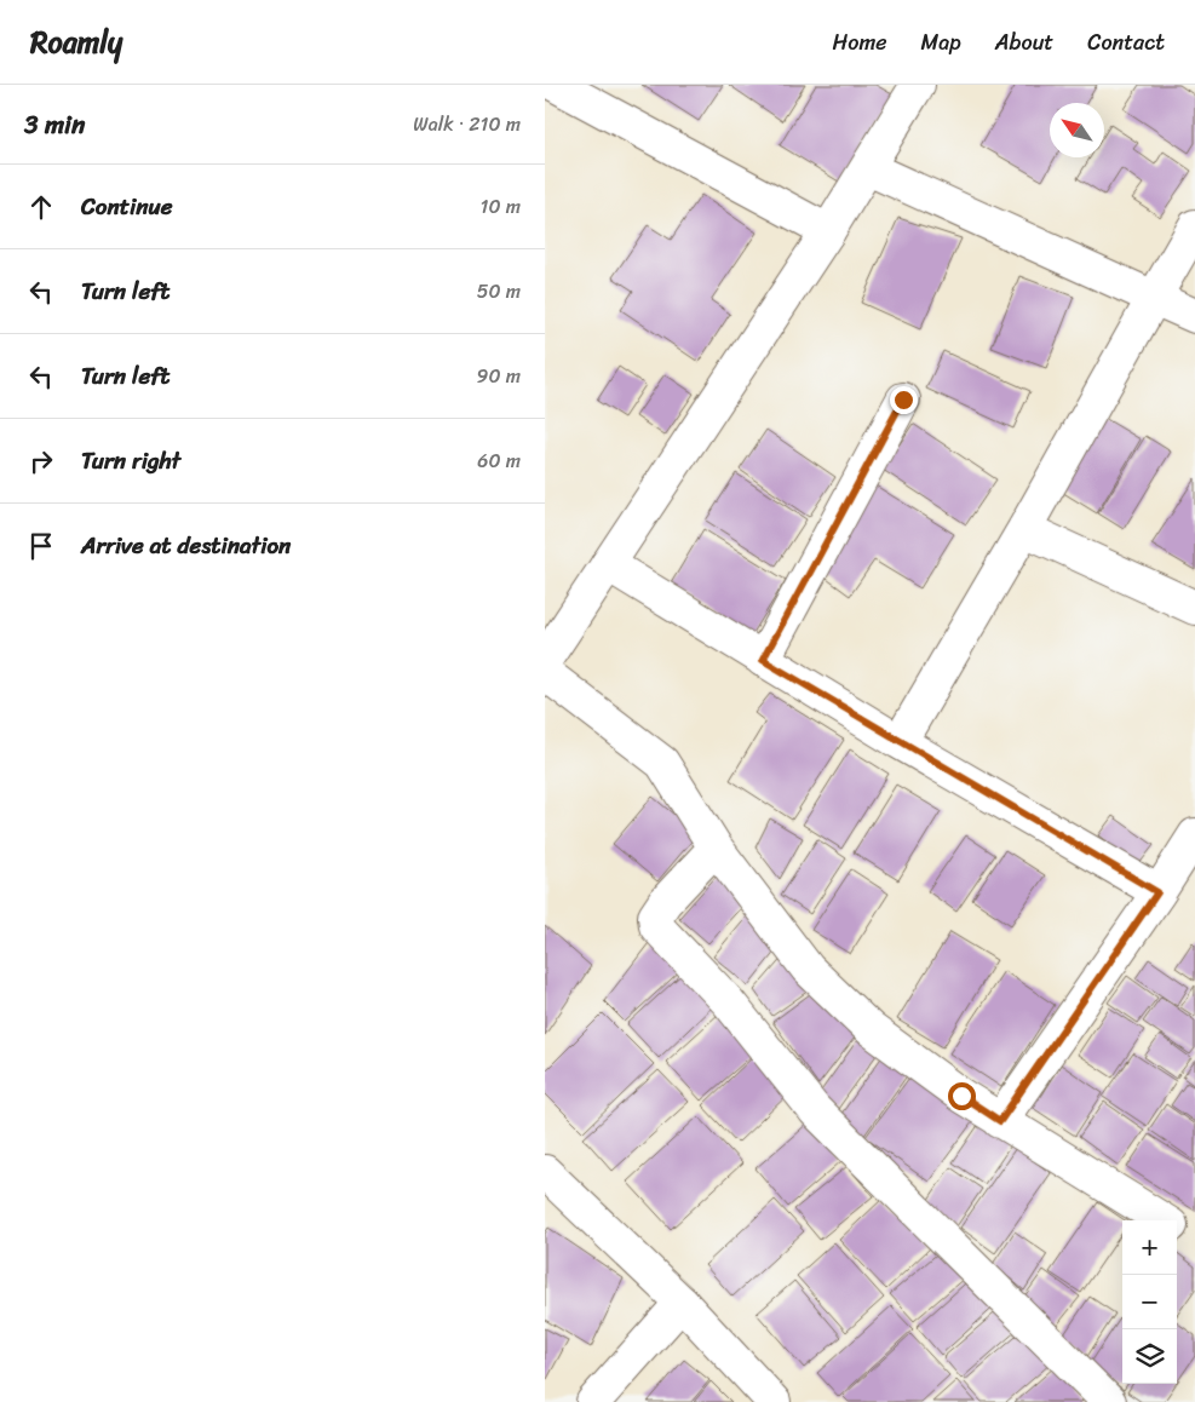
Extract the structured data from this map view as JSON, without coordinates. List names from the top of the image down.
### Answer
{
  "north": "top left",
  "page": {
    "header": "Roamly",
    "nav": [
      "Home",
      "Map",
      "About",
      "Contact"
    ],
    "heading": ["3 min", "Walk · 210 m"],
    "list": [
      ["Continue", "10 m"],
      ["Turn left", "50 m"],
      ["Turn left", "90 m"],
      ["Turn right", "60 m"],
      "Arrive at destination"
    ],
    "map_buttons": ["+", "−"]
  }
}
